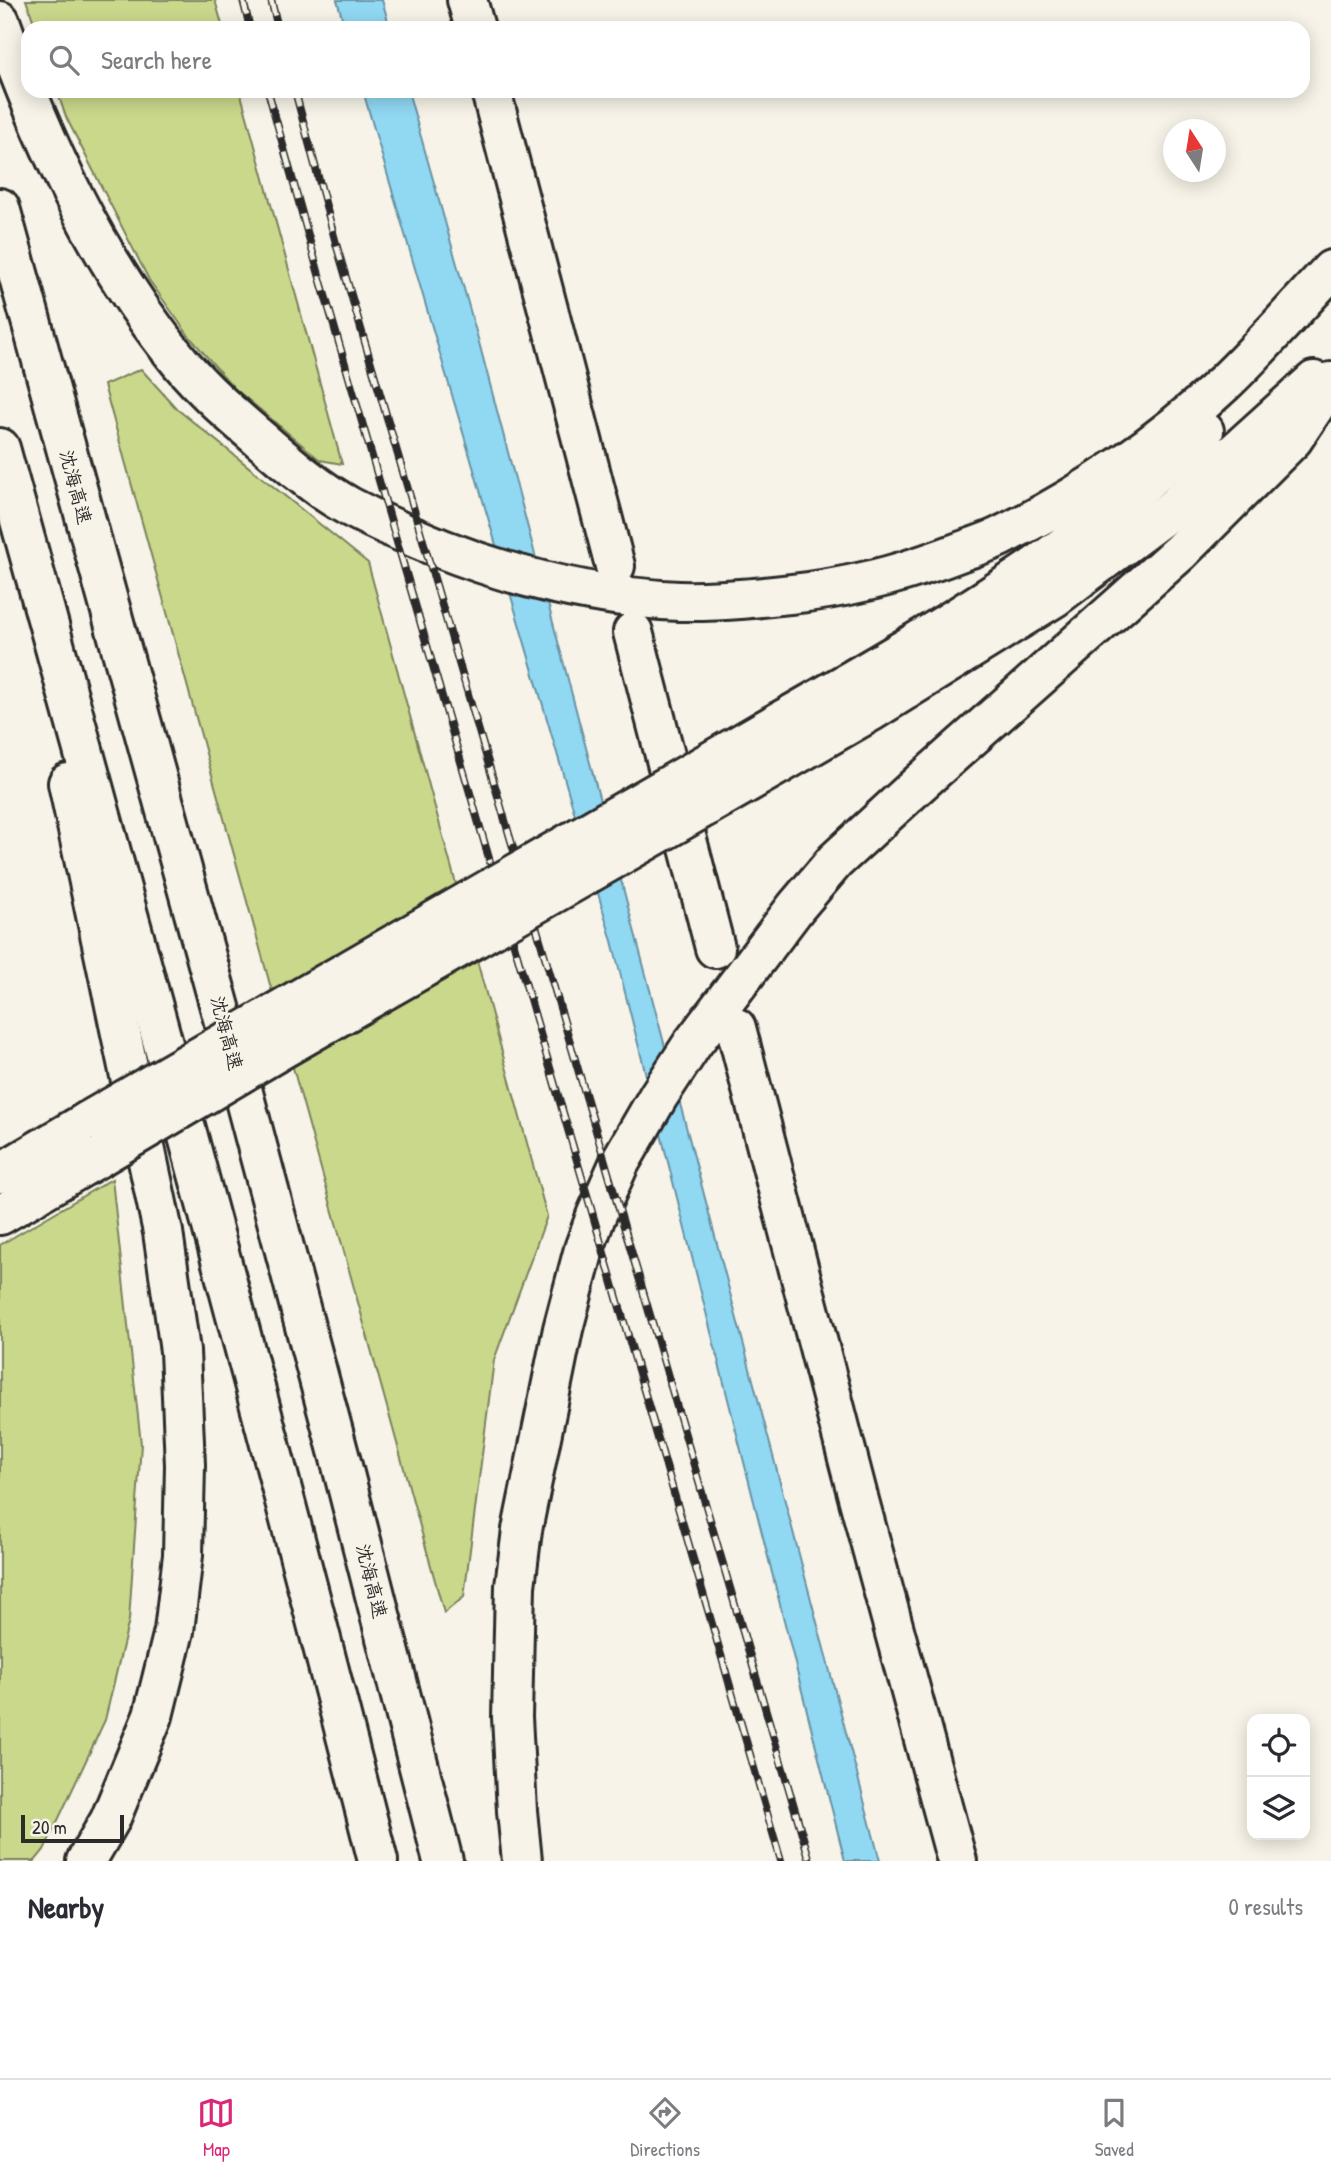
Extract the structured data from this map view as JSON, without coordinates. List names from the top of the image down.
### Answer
{
  "streets": {
    "main road": ["沈海高速"]
  },
  "scale_bar": "20 m",
  "north": "top",
  "page": {
    "search": "Search here",
    "scale": "20 m",
    "heading": ["Nearby", "0 results"],
    "nav": ["Map", "Directions", "Saved"]
  }
}
